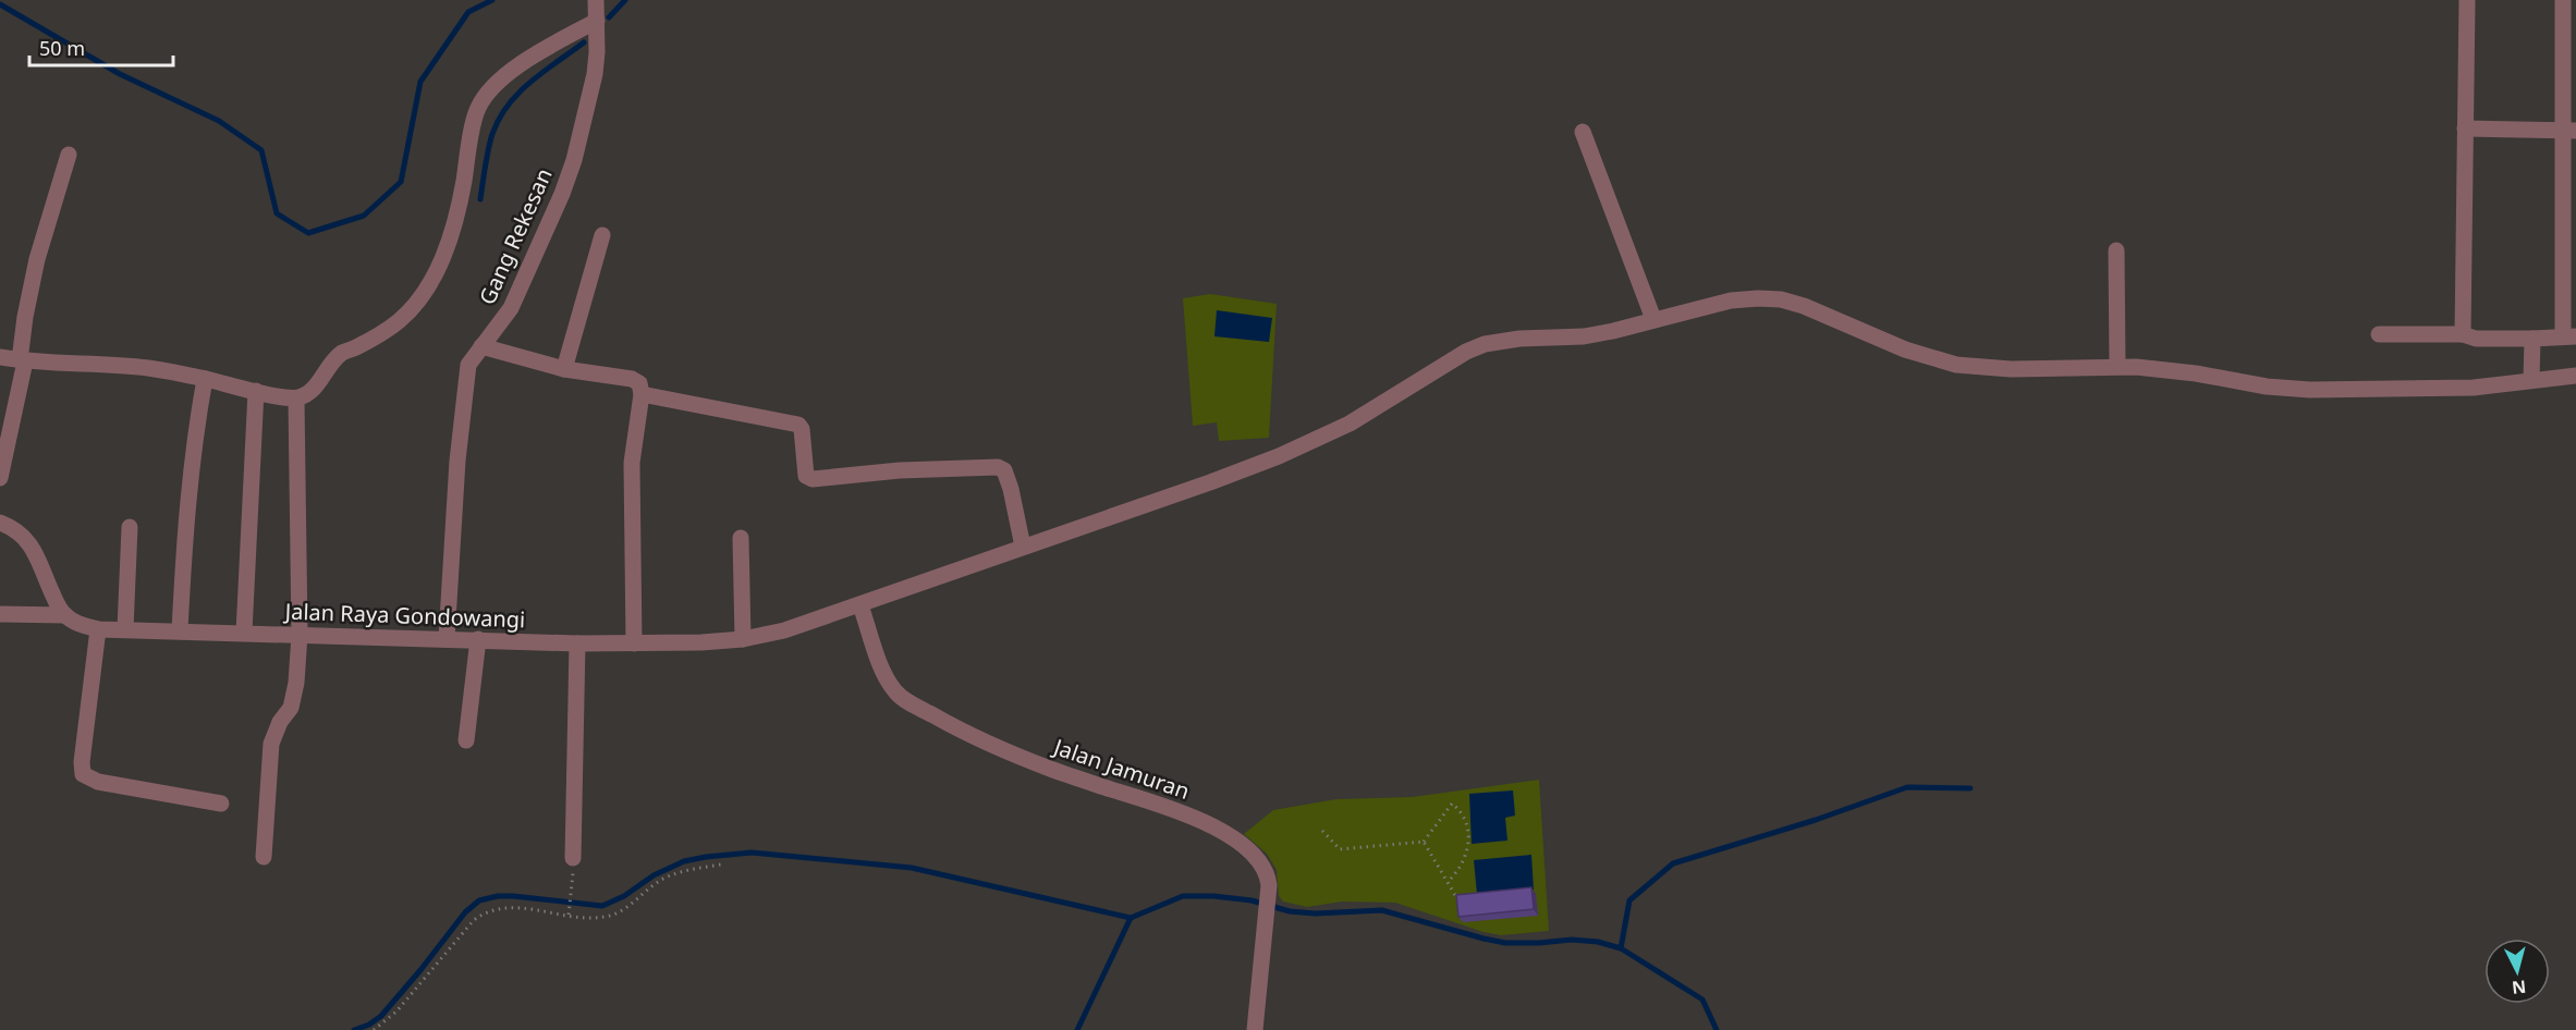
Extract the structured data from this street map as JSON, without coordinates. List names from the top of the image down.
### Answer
{
  "streets": {
    "street": ["Gang Rekesan", "Jalan Raya Gondowangi", "Jalan Jamuran"]
  },
  "crossings": [
    ["Gang Rekesan", "Jalan Raya Gondowangi"],
    ["Jalan Raya Gondowangi", "Jalan Jamuran"]
  ],
  "scale_bar": "50 m",
  "north": "bottom"
}
